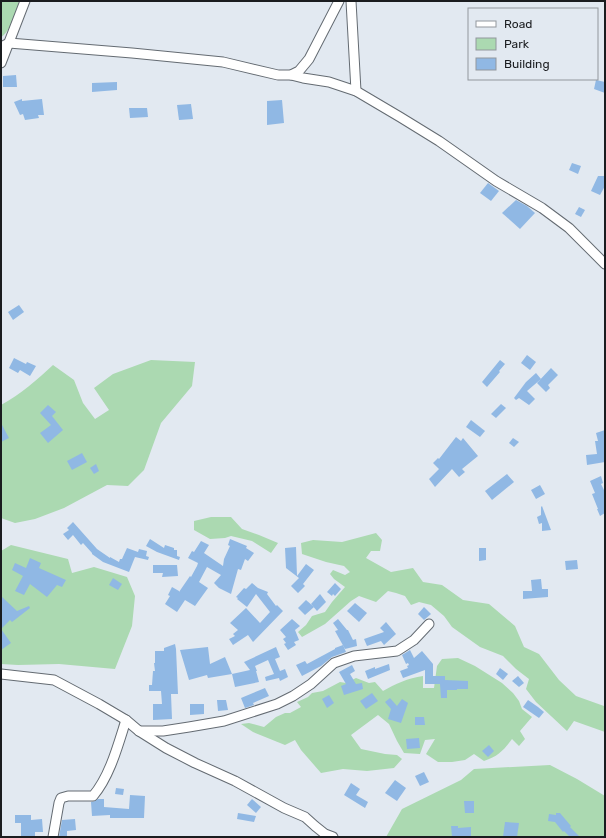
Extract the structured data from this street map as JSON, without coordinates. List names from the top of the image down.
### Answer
{
  "legend": ["Road", "Park", "Building"]
}
